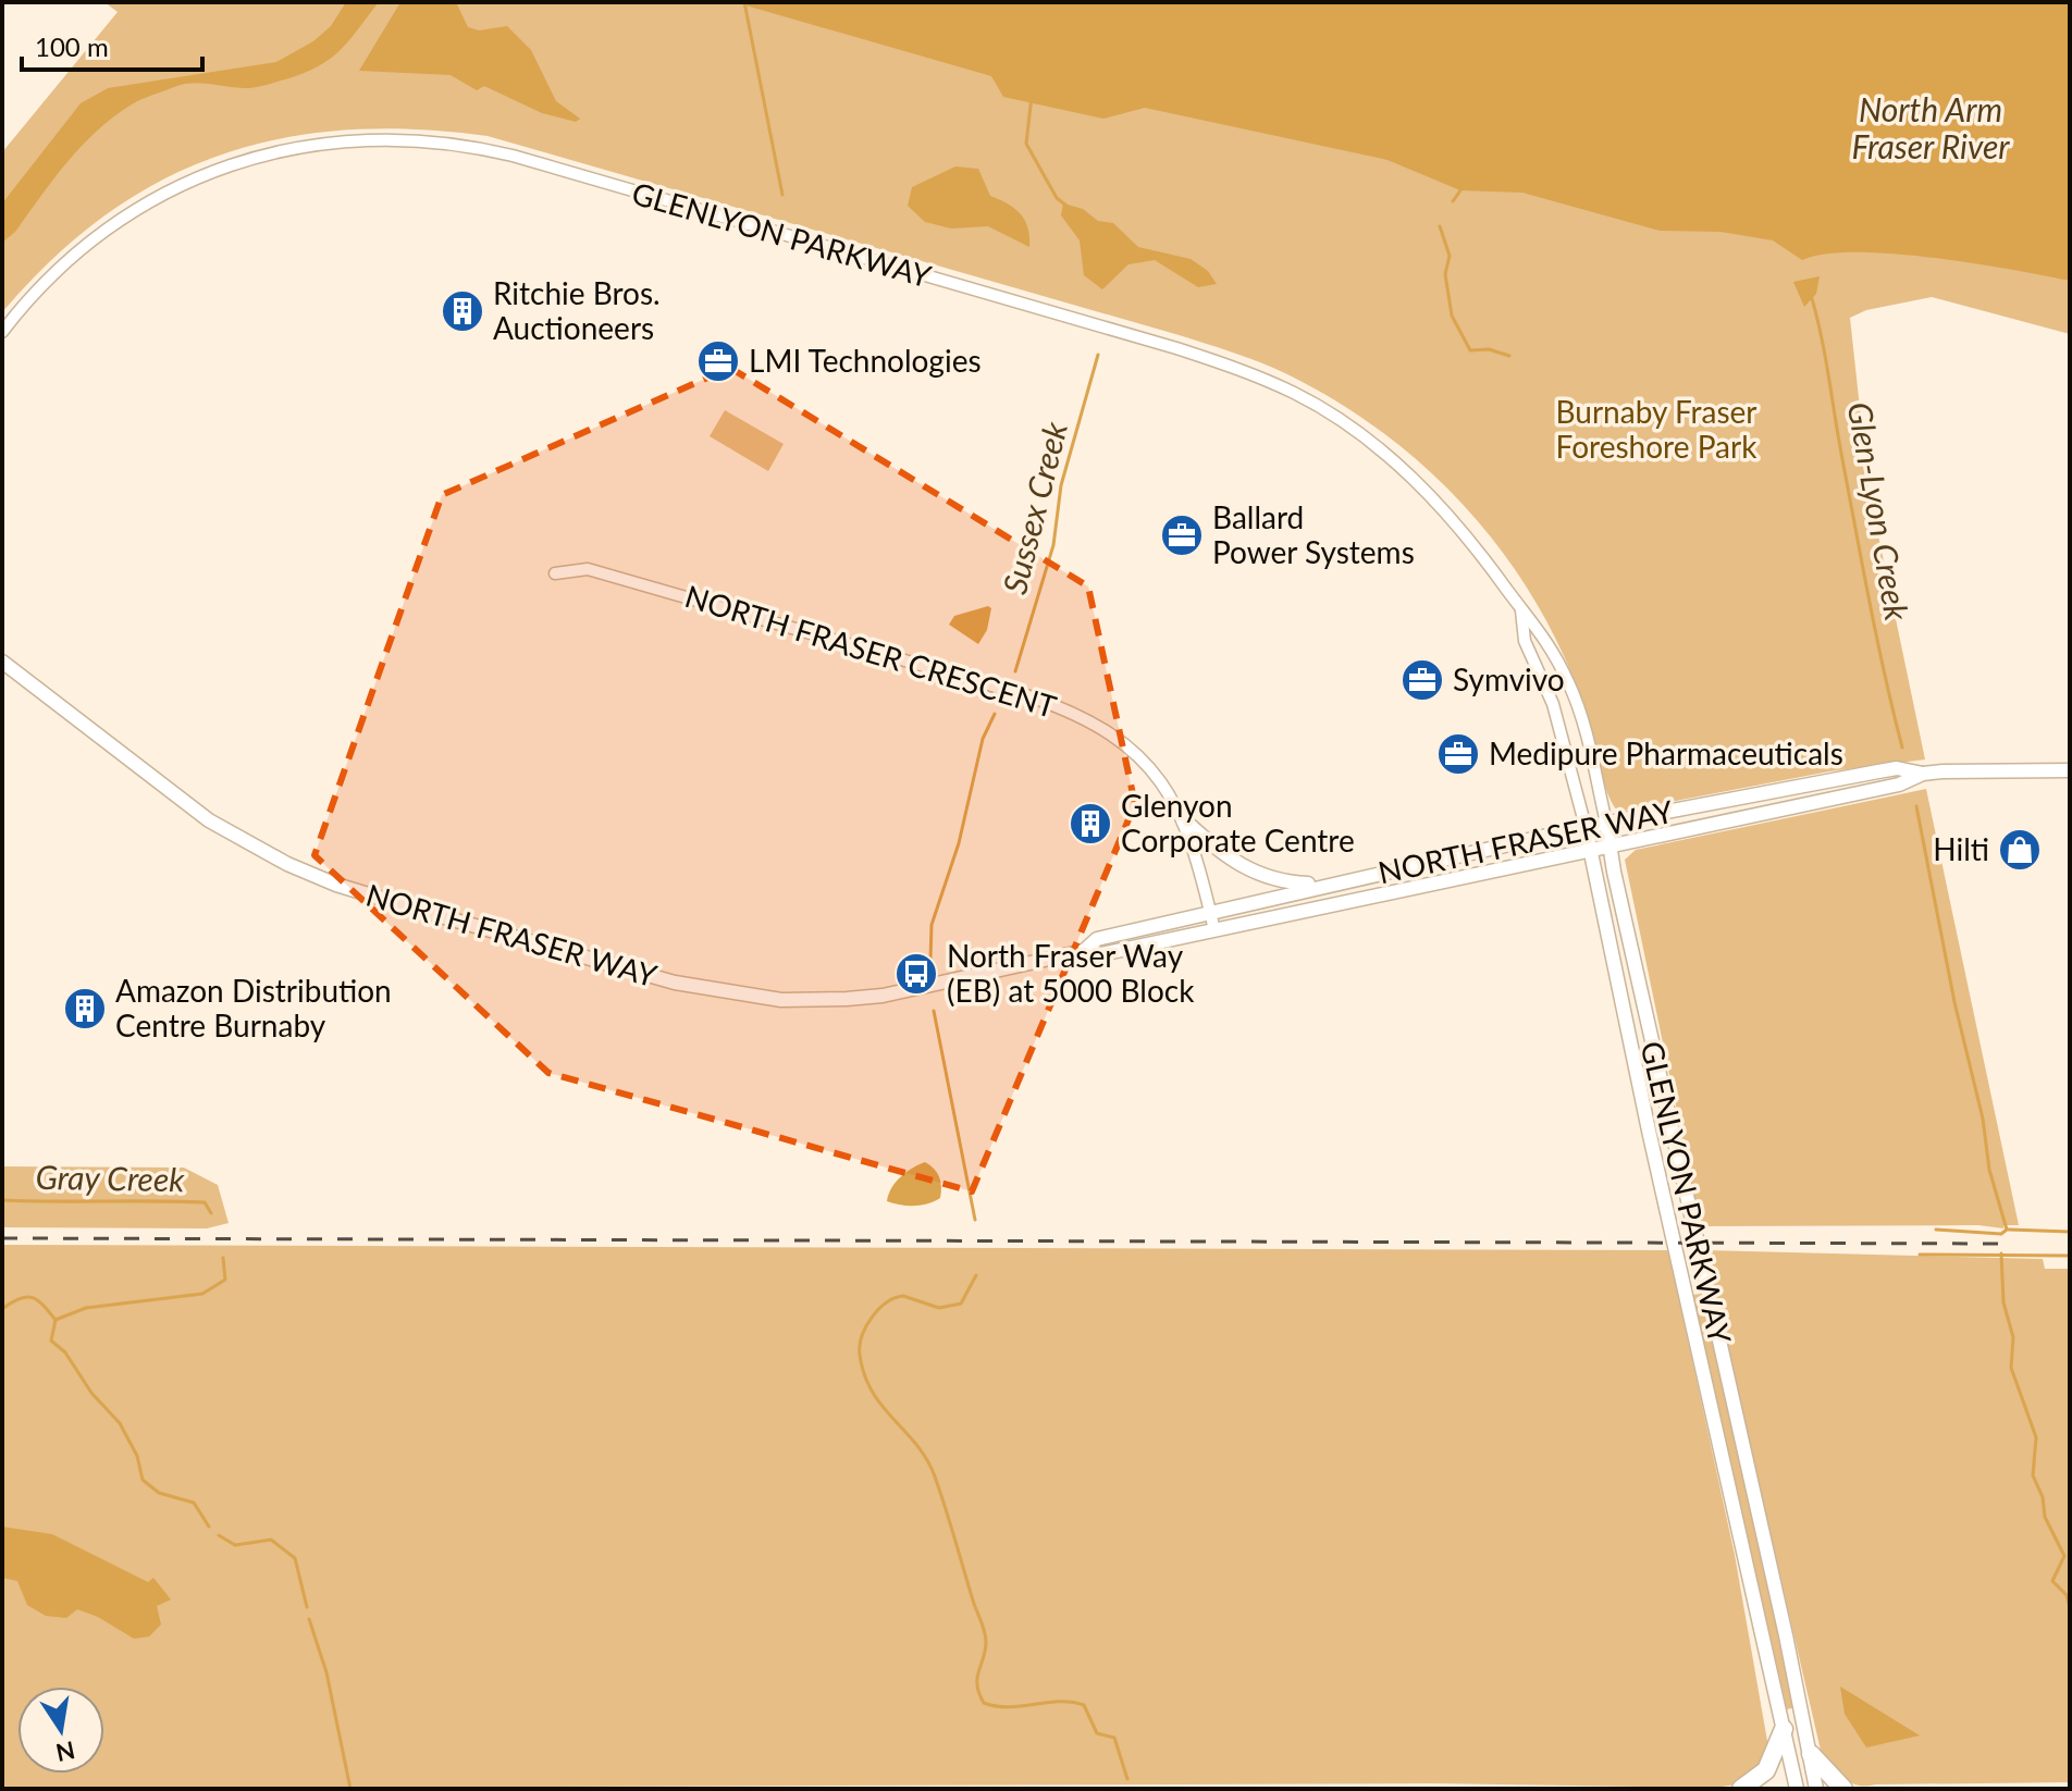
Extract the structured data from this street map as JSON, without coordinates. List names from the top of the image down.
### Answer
{
  "streets": {
    "street": ["GLENLYON PARKWAY", "NORTH FRASER CRESCENT", "NORTH FRASER WAY"]
  },
  "crossings": [
    ["GLENLYON PARKWAY", "NORTH FRASER WAY"],
    ["NORTH FRASER CRESCENT", "NORTH FRASER WAY"]
  ],
  "water": [
    "North Arm Fraser River",
    "Sussex Creek",
    "Glen-Lyon Creek",
    "Gray Creek"
  ],
  "parks": ["Burnaby Fraser Foreshore Park"],
  "places": {
    "building": ["Ritchie Bros. Auctioneers", "Glenyon Corporate Centre", "Amazon Distribution Centre Burnaby"],
    "office": [
      "LMI Technologies",
      "Ballard Power Systems",
      "Symvivo",
      "Medipure Pharmaceuticals"
    ],
    "shop": ["Hilti"],
    "bus stop": ["North Fraser Way (EB) at 5000 Block"]
  },
  "scale_bar": "100 m",
  "north": "bottom"
}
